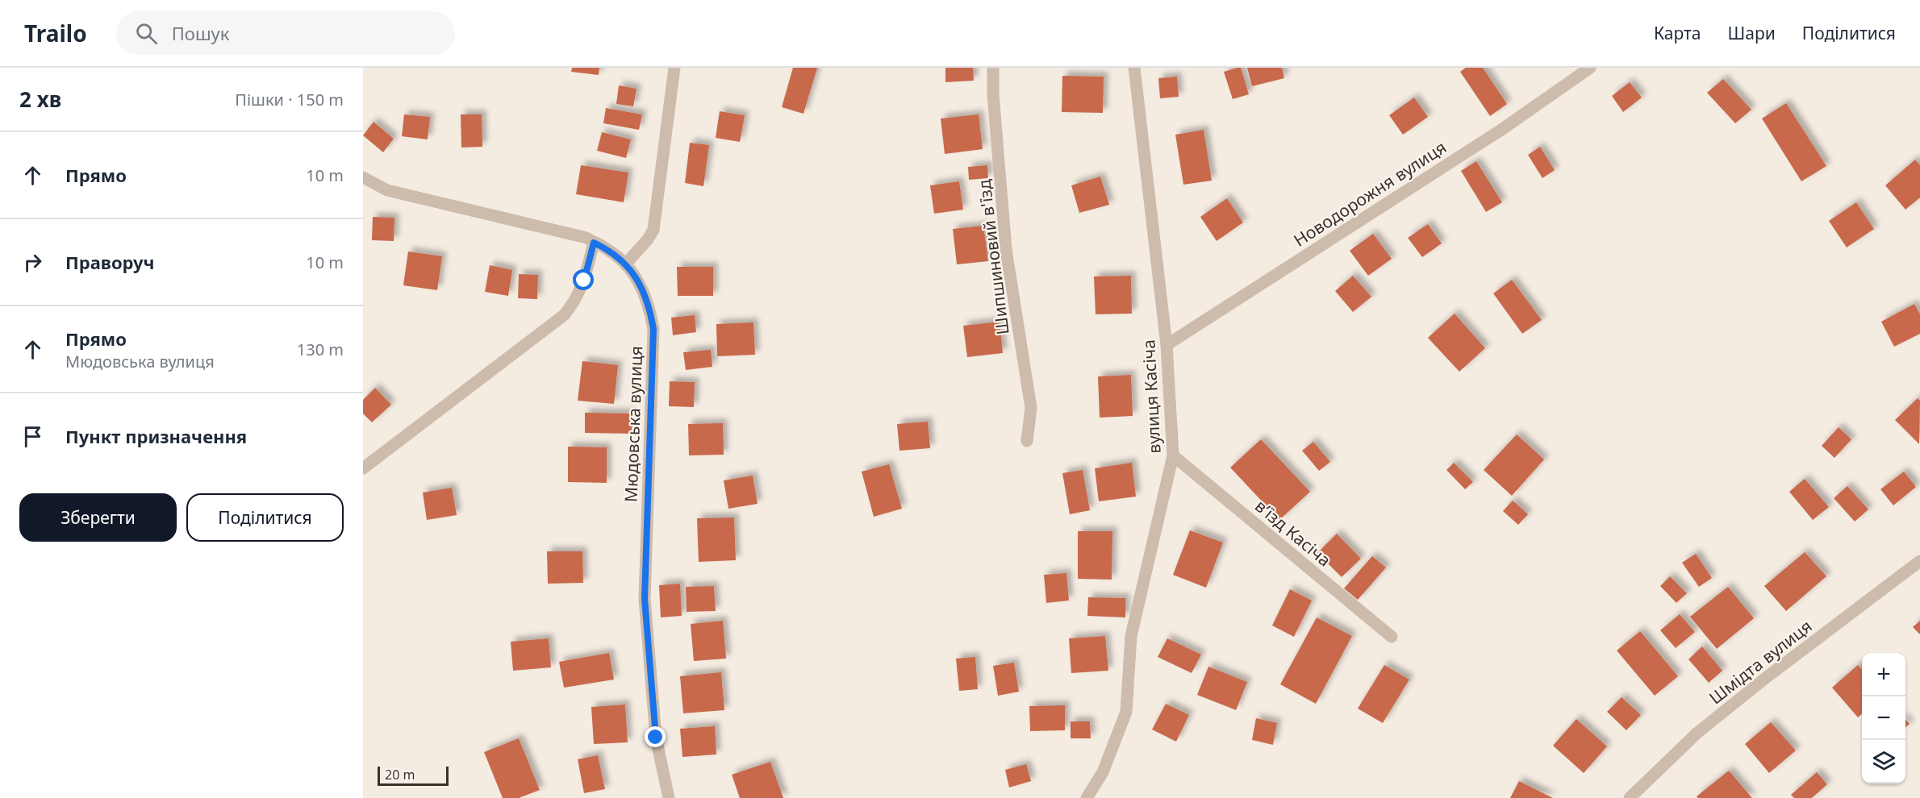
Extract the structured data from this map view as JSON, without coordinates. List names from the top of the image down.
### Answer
{
  "streets": {
    "street": [
      "Новодорожня вулиця",
      "Шипшиновий в'їзд",
      "вулиця Касіча",
      "Мюдовська вулиця",
      "в’їзд Касіча",
      "Шмідта вулиця"
    ]
  },
  "crossings": [
    ["Новодорожня вулиця", "вулиця Касіча"],
    ["вулиця Касіча", "в’їзд Касіча"]
  ],
  "scale_bar": "20 m",
  "page": {
    "header": "Trailo",
    "search": "Пошук",
    "nav": ["Карта", "Шари", "Поділитися"],
    "heading": ["2 хв", "Пішки · 150 m"],
    "list": [
      ["Прямо", "10 m"],
      ["Праворуч", "10 m"],
      ["Прямо", "Мюдовська вулиця", "130 m"],
      "Пункт призначення"
    ],
    "buttons": ["Зберегти", "Поділитися"],
    "map_buttons": ["+", "−"],
    "scale": "20 m"
  }
}
